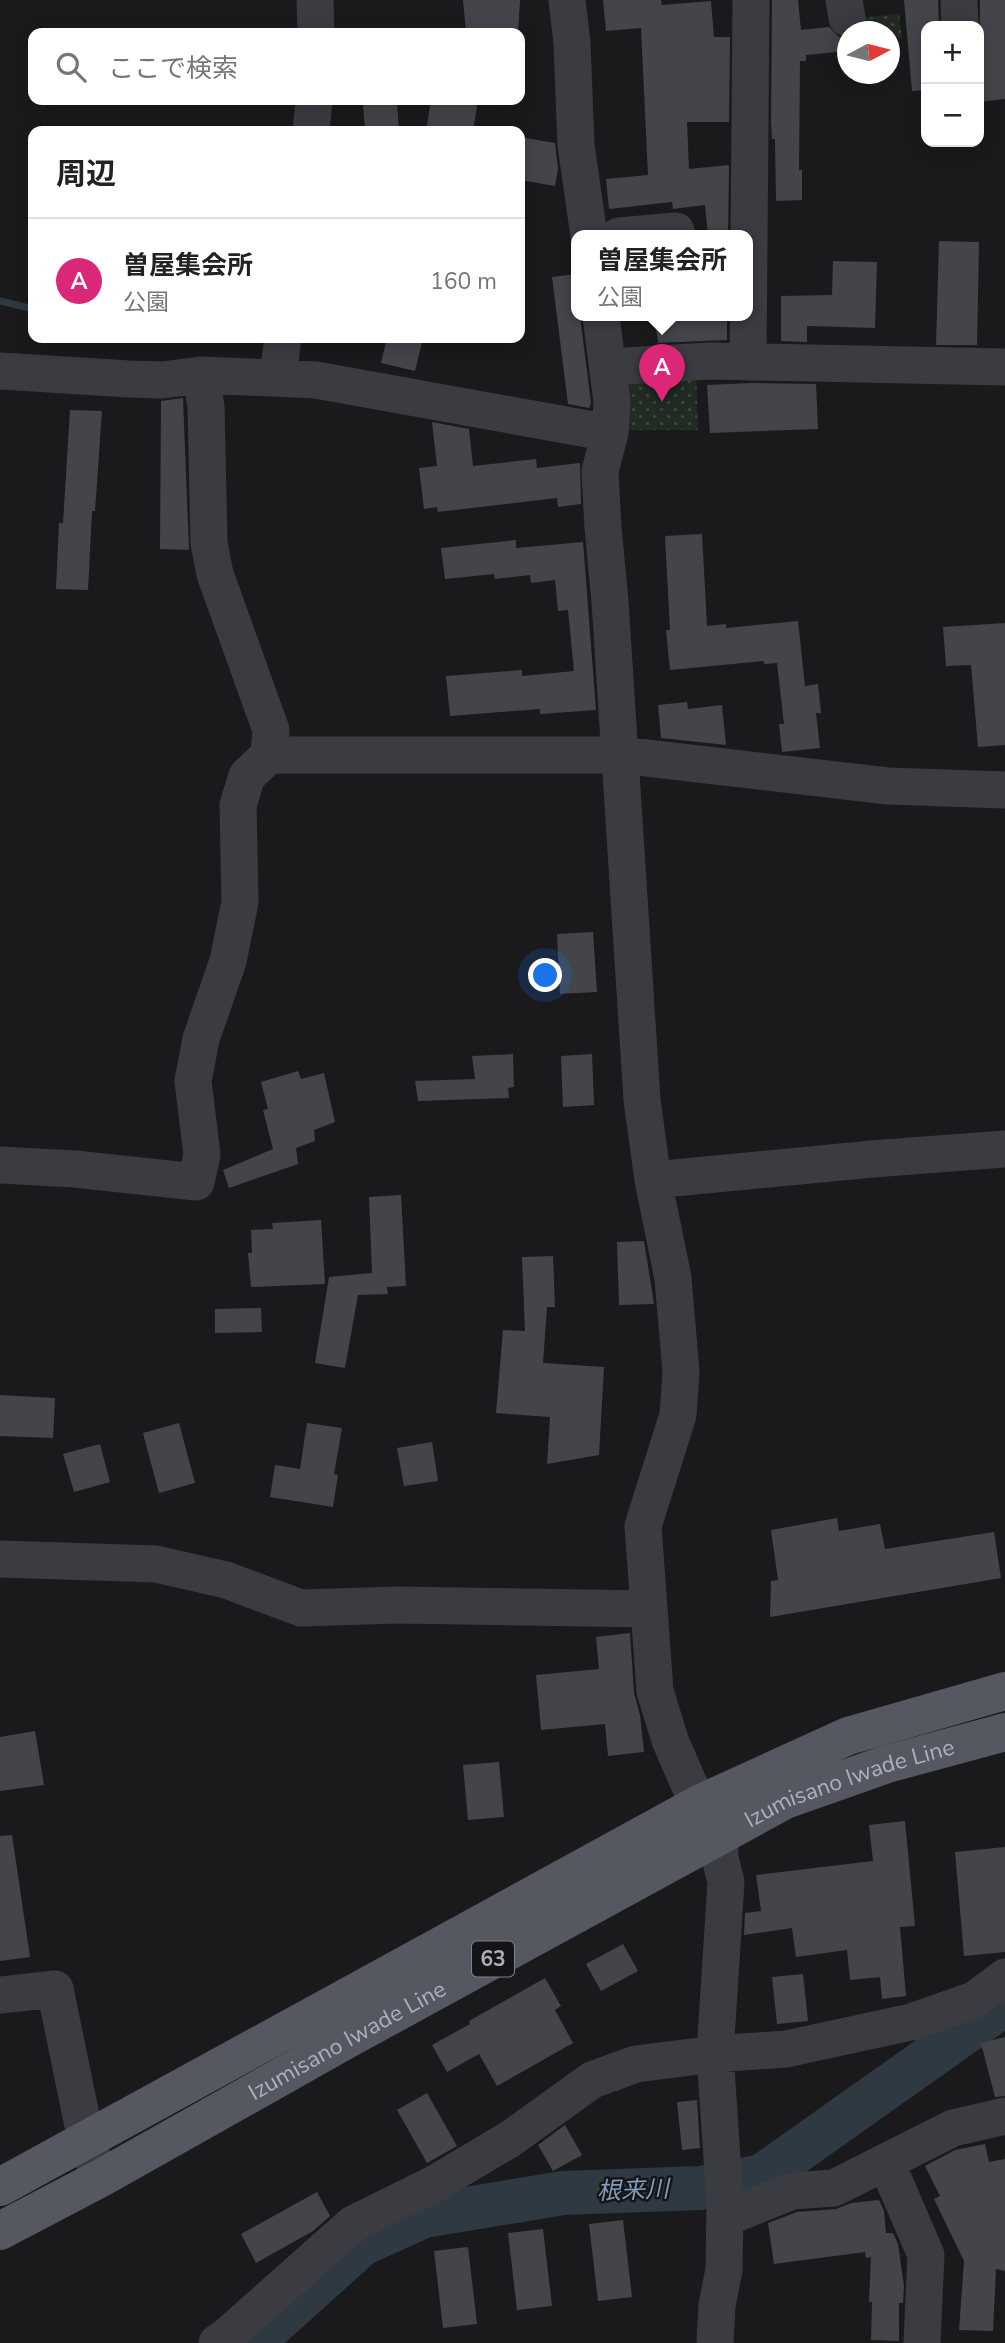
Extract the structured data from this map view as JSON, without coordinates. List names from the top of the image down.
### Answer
{
  "streets": {
    "main road": ["Izumisano Iwade Line", "63"]
  },
  "water": ["根来川"],
  "north": "right",
  "page": {
    "map_buttons": ["+", "−"],
    "search": "ここで検索",
    "heading": "周辺",
    "list": [
      {
        "mark": "A",
        "name": "曽屋集会所",
        "note": "公園",
        "value": "160 m"
      }
    ],
    "popup": ["曽屋集会所", "公園"],
    "pins": "A"
  }
}
